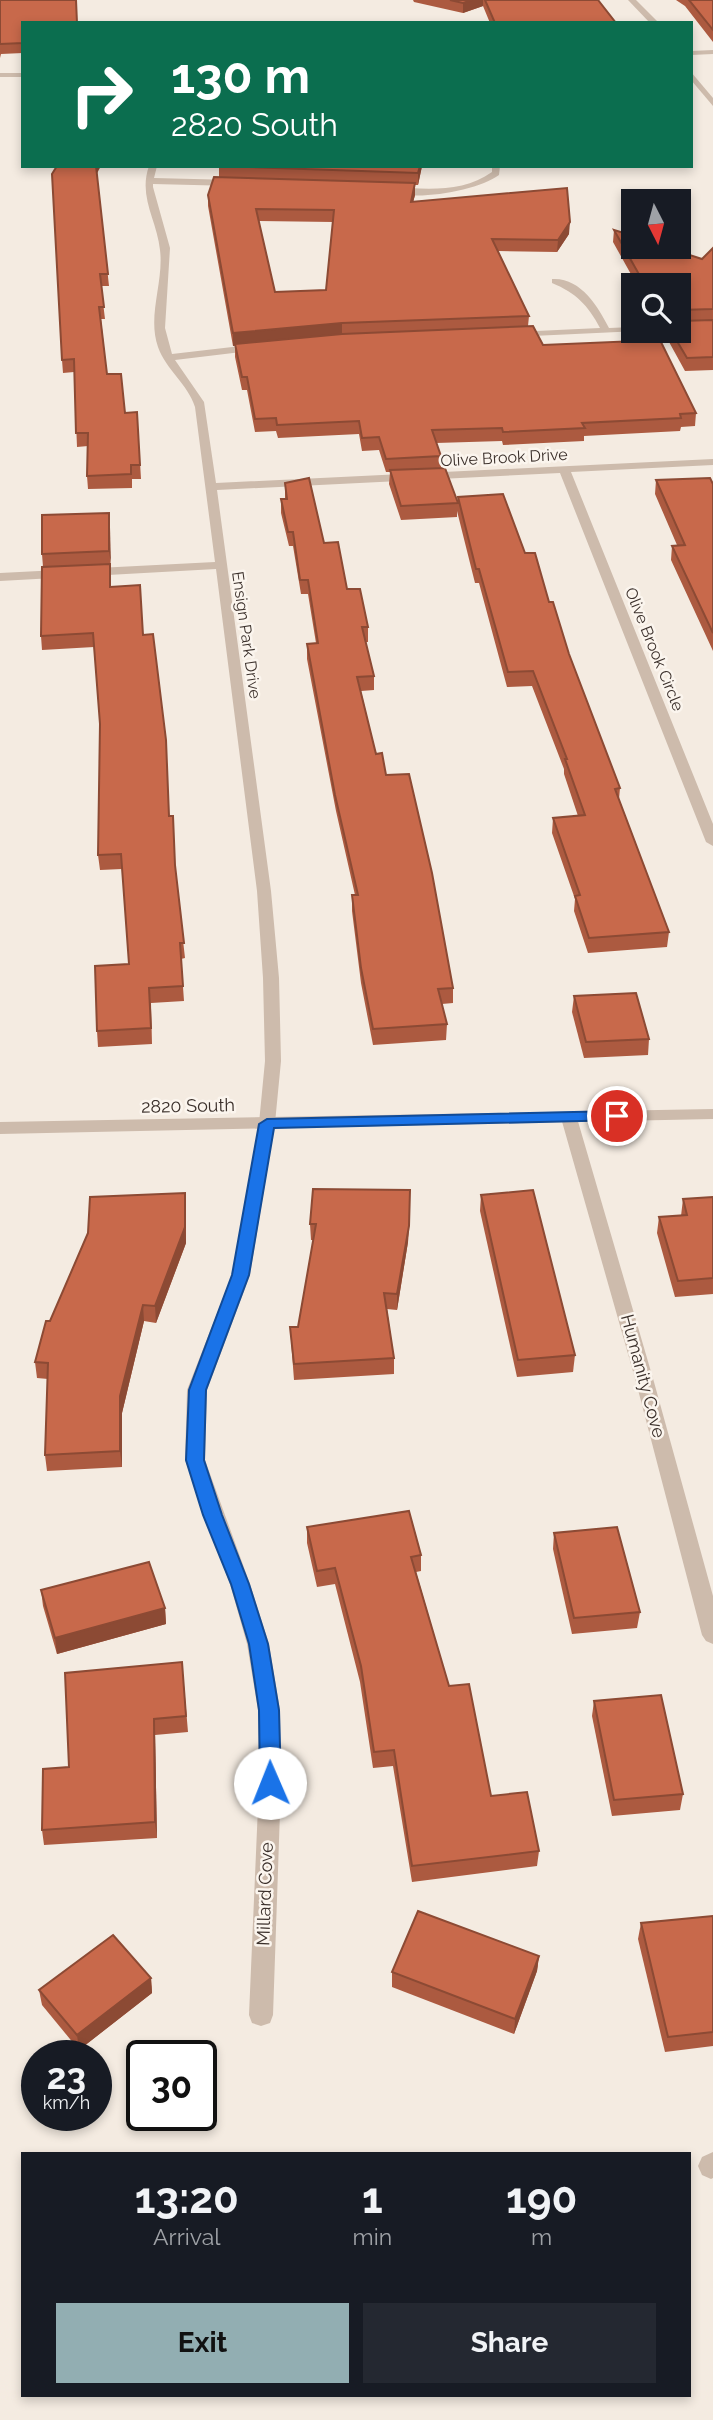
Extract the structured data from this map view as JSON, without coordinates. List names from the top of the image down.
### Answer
{
  "streets": {
    "street": [
      "Olive Brook Drive",
      "Ensign Park Drive",
      "Olive Brook Circle",
      "2820 South",
      "Humanity Cove",
      "Millard Cove"
    ]
  },
  "crossings": [
    ["Olive Brook Drive", "Ensign Park Drive"],
    ["Olive Brook Drive", "Olive Brook Circle"],
    ["Ensign Park Drive", "2820 South"],
    ["Ensign Park Drive", "Millard Cove"],
    ["2820 South", "Humanity Cove"],
    ["2820 South", "Millard Cove"]
  ],
  "north": "bottom",
  "page": {
    "turn": ["130 m", "2820 South"],
    "speed": "23 km/h",
    "limit": "30",
    "eta": [
      "13:20",
      "Arrival",
      "1",
      "min",
      "190",
      "m"
    ],
    "buttons": ["Exit", "Share"]
  }
}
